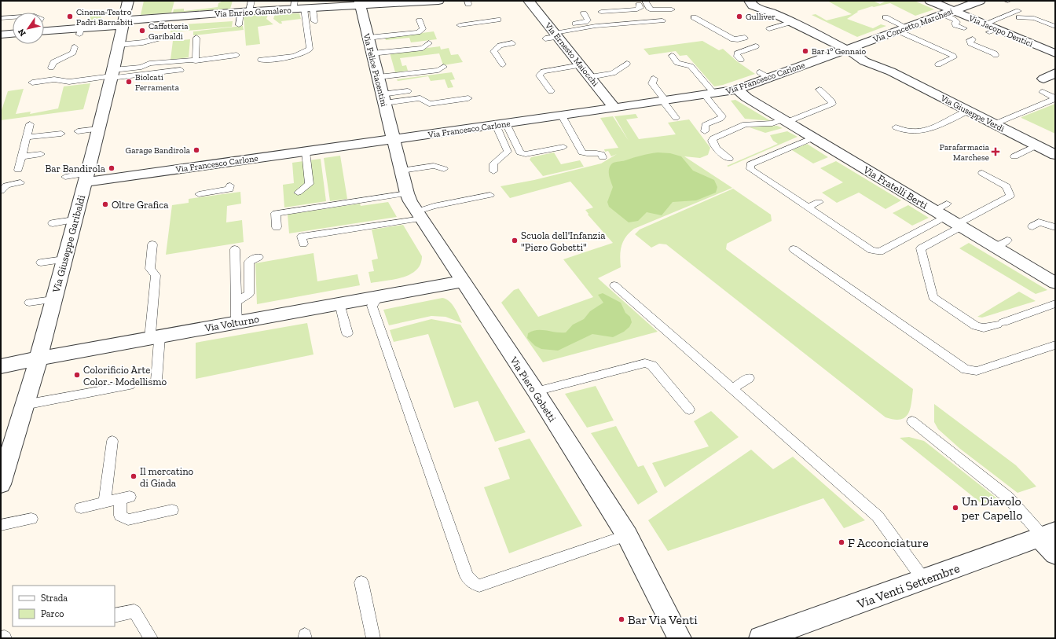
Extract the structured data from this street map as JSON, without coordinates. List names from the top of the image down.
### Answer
{
  "streets": {
    "street": [
      "Via Enrico Gamalero",
      "Via Concetto Marchesi",
      "Via Jacopo Dentici",
      "Via Ernesto Maiocchi",
      "Via Felice Piacentini",
      "Via Francesco Carlone",
      "Via Giuseppe Verdi",
      "Via Fratelli Berti",
      "Via Giuseppe Garibaldi",
      "Via Volturno",
      "Via Piero Gobetti",
      "Via Venti Settembre"
    ]
  },
  "crossings": [
    ["Via Enrico Gamalero", "Via Felice Piacentini"],
    ["Via Enrico Gamalero", "Via Giuseppe Garibaldi"],
    ["Via Concetto Marchesi", "Via Jacopo Dentici"],
    ["Via Concetto Marchesi", "Via Francesco Carlone"],
    ["Via Concetto Marchesi", "Via Giuseppe Verdi"],
    ["Via Ernesto Maiocchi", "Via Francesco Carlone"],
    ["Via Felice Piacentini", "Via Francesco Carlone"],
    ["Via Felice Piacentini", "Via Piero Gobetti"],
    ["Via Francesco Carlone", "Via Giuseppe Verdi"],
    ["Via Francesco Carlone", "Via Fratelli Berti"],
    ["Via Francesco Carlone", "Via Giuseppe Garibaldi"],
    ["Via Francesco Carlone", "Via Piero Gobetti"],
    ["Via Giuseppe Garibaldi", "Via Volturno"],
    ["Via Volturno", "Via Piero Gobetti"]
  ],
  "places": {
    "other": [
      "Cinema-Teatro Padri Barnabiti",
      "Gulliver",
      "Caffetteria Garibaldi",
      "Bar 1° Gennaio",
      "Biolcati Ferramenta",
      "Garage Bandirola",
      "Bar Bandirola",
      "Oltre Grafica",
      "Scuola dell'Infanzia \"Piero Gobetti\"",
      "Colorificio Arte Color - Modellismo",
      "Il mercatino di Giada",
      "Un Diavolo per Capello",
      "F Acconciature",
      "Bar Via Venti"
    ],
    "health": ["Parafarmacia Marchese"]
  },
  "legend": ["Strada", "Parco"],
  "north": "bottom left"
}
